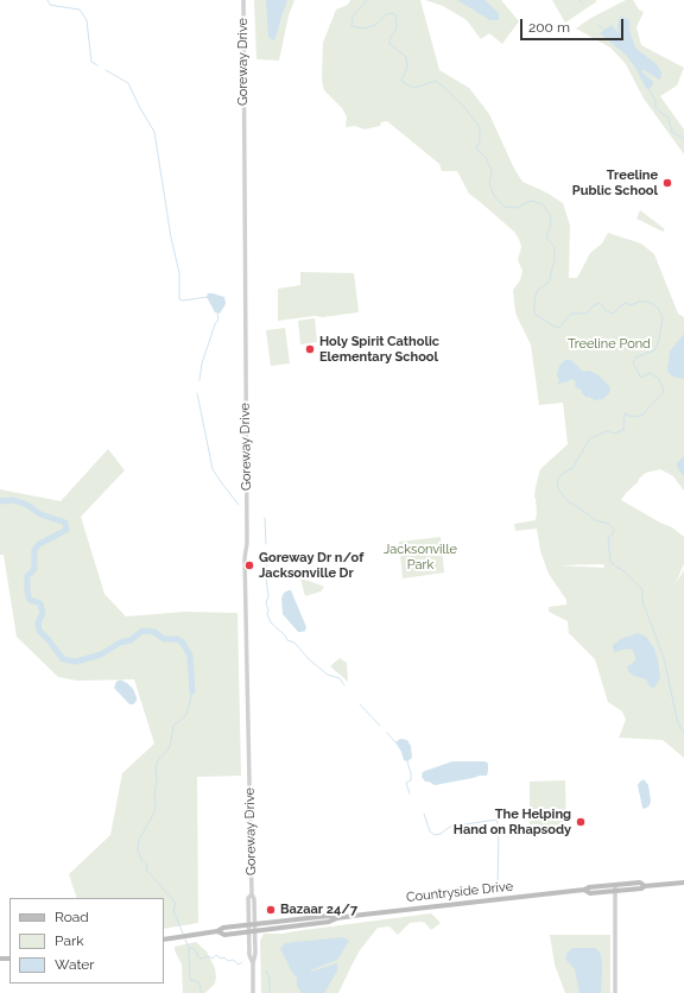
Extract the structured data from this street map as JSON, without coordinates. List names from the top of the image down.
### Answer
{
  "streets": {
    "main road": ["Countryside Drive"],
    "street": ["Goreway Drive"]
  },
  "crossings": [
    ["Goreway Drive", "Countryside Drive"]
  ],
  "parks": ["Treeline Pond", "Jacksonville Park"],
  "places": [
    "Treeline Public School",
    "Holy Spirit Catholic Elementary School",
    "Goreway Dr n/of Jacksonville Dr",
    "The Helping Hand on Rhapsody",
    "Bazaar 24/7"
  ],
  "legend": ["Road", "Park", "Water"],
  "scale_bar": "200 m"
}
